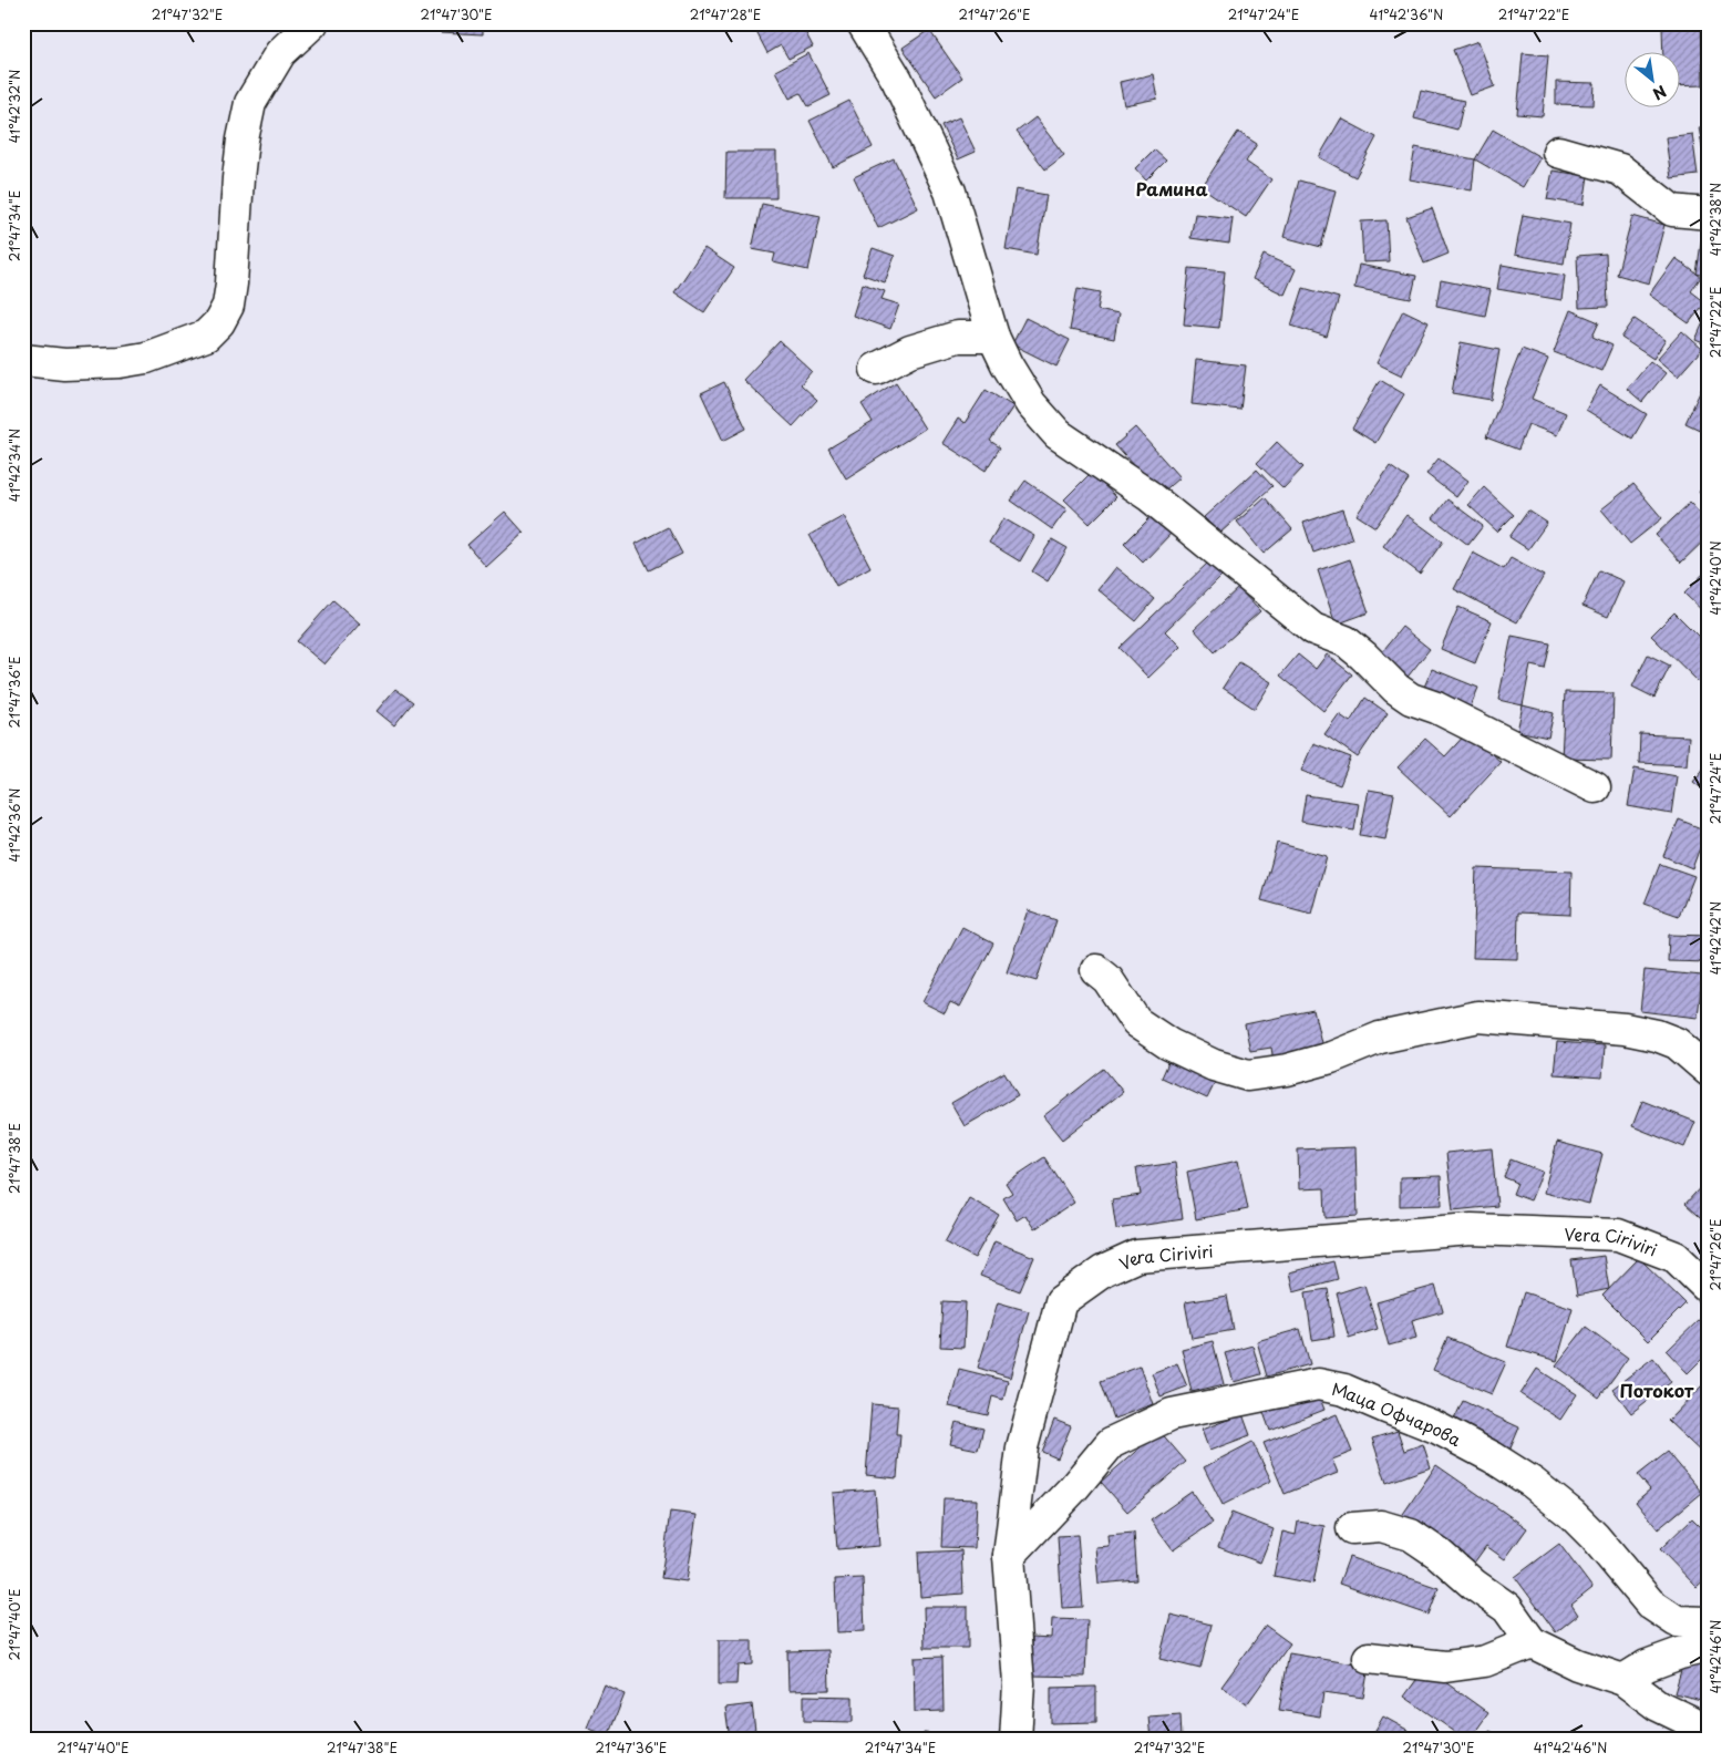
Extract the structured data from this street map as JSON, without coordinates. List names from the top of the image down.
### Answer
{
  "streets": {
    "street": ["Vera Ciriviri", "Маца Офчарова"]
  },
  "crossings": [
    ["Vera Ciriviri", "Маца Офчарова"]
  ],
  "districts": ["Рамина", "Потокот"],
  "north": "bottom right",
  "coordinates": [
    "21°47'32\"E",
    "21°47'30\"E",
    "21°47'28\"E",
    "21°47'26\"E",
    "21°47'24\"E",
    "41°42'36\"N",
    "21°47'22\"E",
    "41°42'32\"N",
    "41°42'38\"N",
    "21°47'34\"E",
    "41°42'34\"N",
    "41°42'40\"N",
    "21°47'36\"E",
    "41°42'42\"N",
    "21°47'38\"E",
    "21°47'40\"E",
    "41°42'46\"N"
  ]
}
